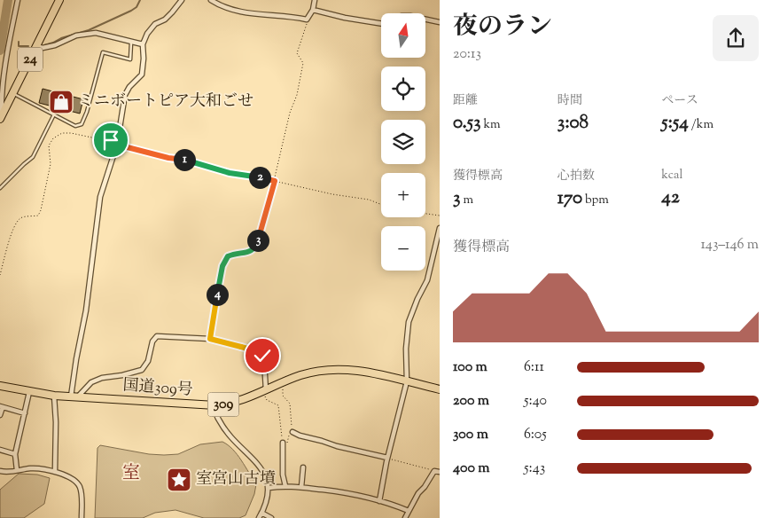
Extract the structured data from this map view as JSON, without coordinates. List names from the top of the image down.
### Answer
{
  "streets": {
    "highway": ["24", "国道309号", "309"]
  },
  "districts": ["室"],
  "places": {
    "shop": ["ミニボートピア大和ごせ"],
    "place": ["室宮山古墳"]
  },
  "north": "top",
  "page": {
    "heading": ["夜のラン", "20:13"],
    "map_buttons": ["+", "−"],
    "stats": [
      ["距離", "0.53 km"],
      ["時間", "3:08"],
      ["ペース", "5:54 /km"],
      ["獲得標高", "3 m"],
      ["心拍数", "170 bpm"],
      ["kcal", "42"]
    ],
    "pins": [
      "1",
      "2",
      "3",
      "4"
    ],
    "chart": ["獲得標高", "143–146 m"],
    "list": [
      {
        "name": "100 m",
        "note": "6:11"
      },
      {
        "name": "200 m",
        "note": "5:40"
      },
      {
        "name": "300 m",
        "note": "6:05"
      },
      {
        "name": "400 m",
        "note": "5:43"
      }
    ]
  }
}
